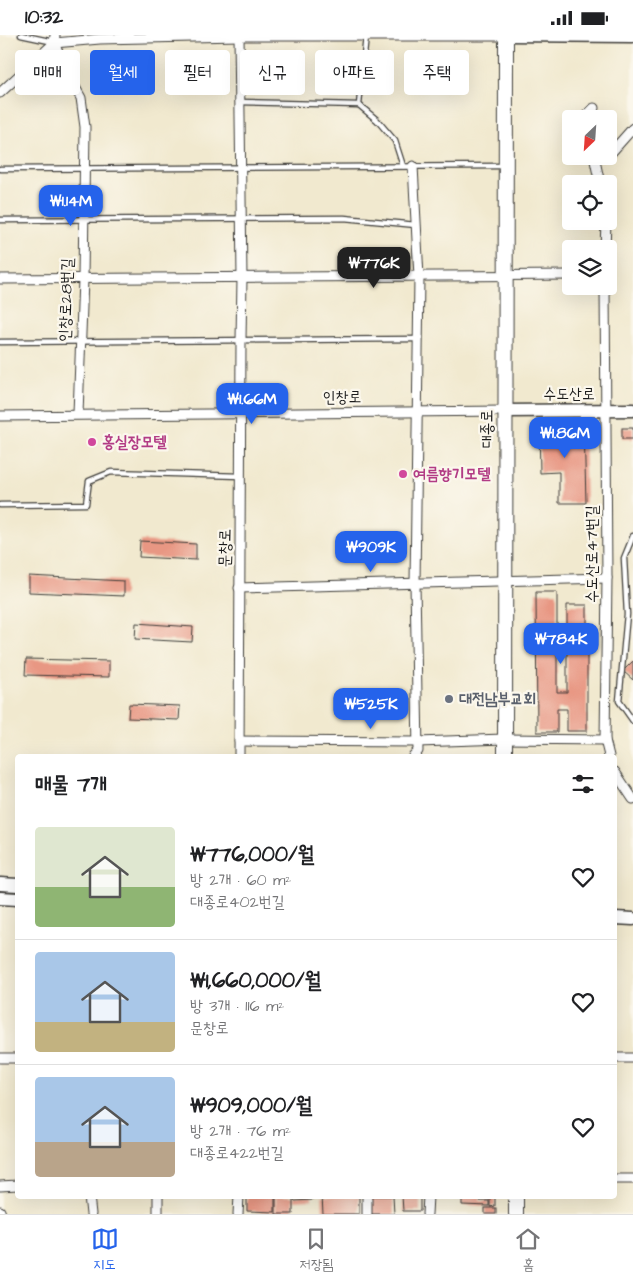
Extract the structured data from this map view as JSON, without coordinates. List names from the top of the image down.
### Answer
{
  "streets": {
    "main road": ["수도산로", "대종로"],
    "street": [
      "인창로28번길",
      "인창로",
      "문창로",
      "수도산로47번길"
    ]
  },
  "crossings": [
    ["인창로28번길", "인창로"],
    ["수도산로", "인창로"],
    ["수도산로", "대종로"],
    ["수도산로", "수도산로47번길"],
    ["인창로", "대종로"],
    ["인창로", "문창로"]
  ],
  "places": ["홍실장모텔", "여름향기모텔", "대전남부교회"],
  "north": "bottom left",
  "page": {
    "status": "10:32",
    "chip": [
      "매매",
      "월세",
      "필터",
      "신규",
      "아파트",
      "주택"
    ],
    "price": [
      "₩1.14M",
      "₩776K",
      "₩1.66M",
      "₩1.86M",
      "₩909K",
      "₩784K",
      "₩525K"
    ],
    "heading": "매물 7개",
    "list": [
      {
        "name": "₩776,000/월",
        "note": "방 2개 · 60 m² · 대종로402번길"
      },
      {
        "name": "₩1,660,000/월",
        "note": "방 3개 · 116 m² · 문창로"
      },
      {
        "name": "₩909,000/월",
        "note": "방 2개 · 76 m² · 대종로422번길"
      }
    ],
    "tabs": ["지도", "저장됨", "홈"]
  }
}
